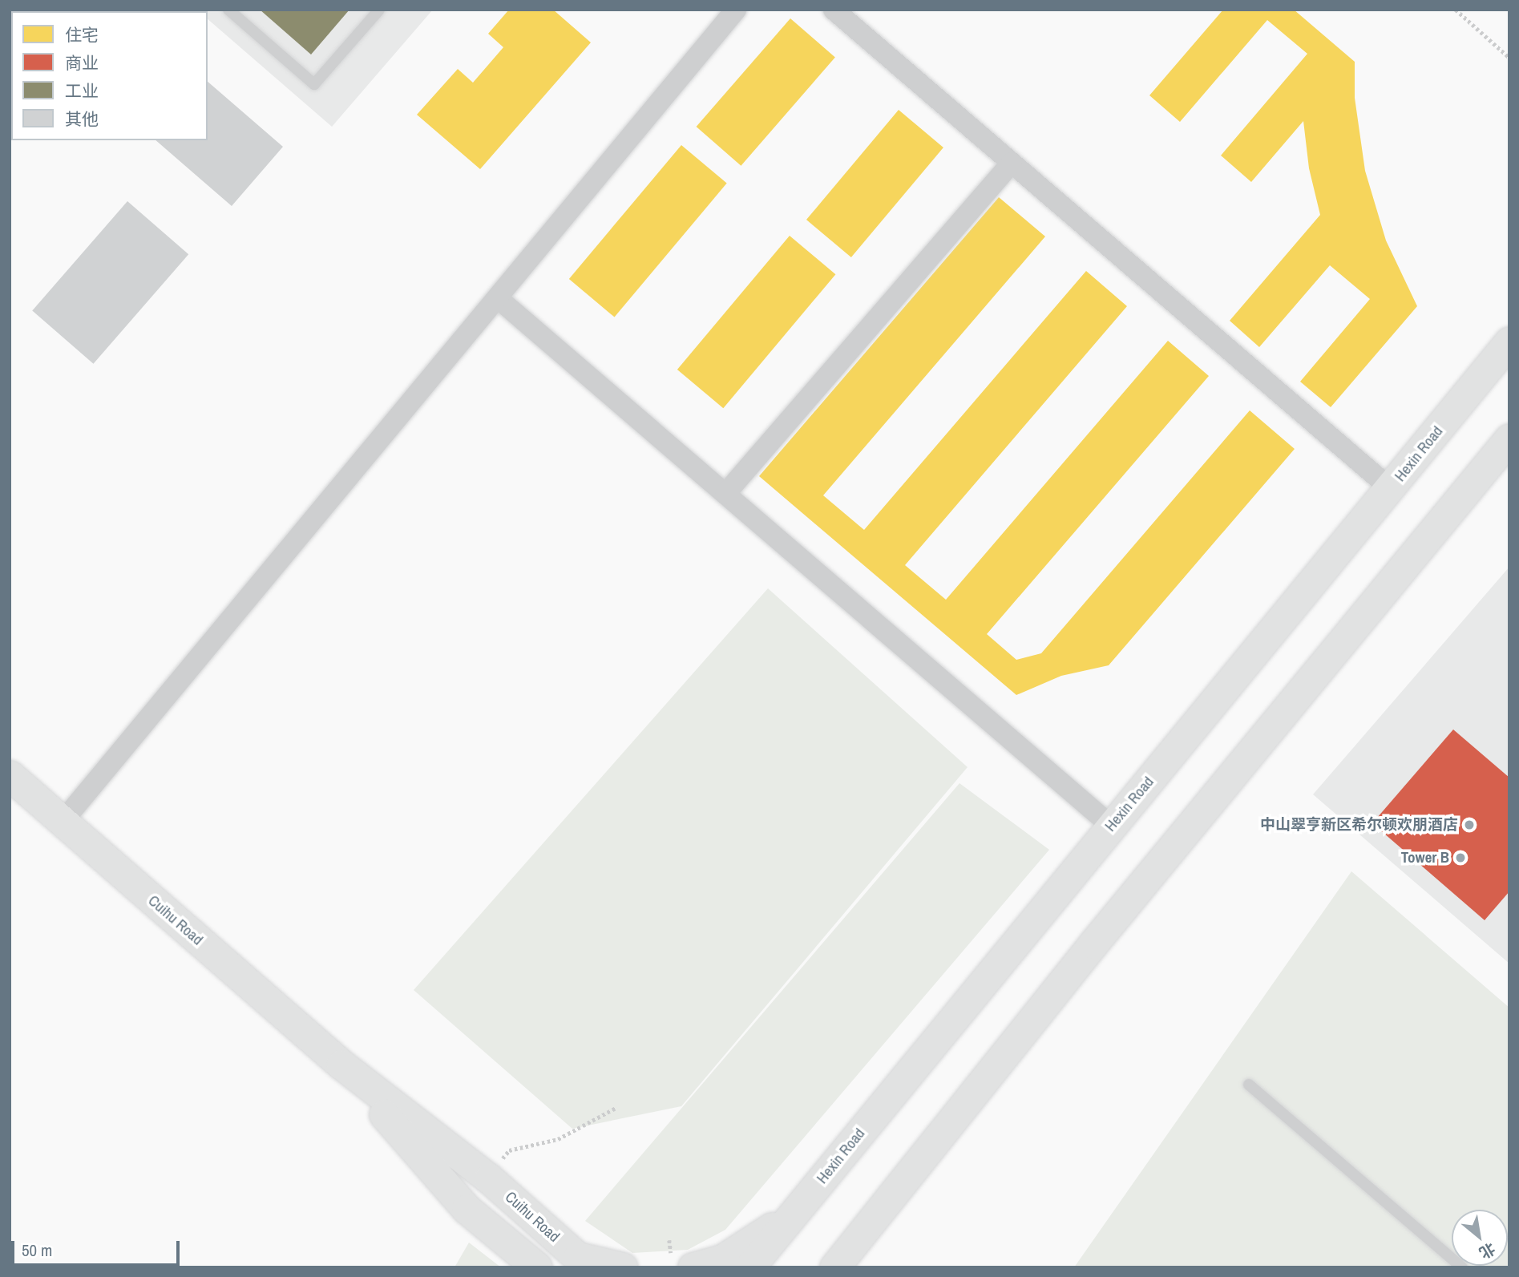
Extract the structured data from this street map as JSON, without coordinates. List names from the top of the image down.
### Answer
{
  "streets": {
    "street": ["Hexin Road", "Cuihu Road"]
  },
  "places": ["中山翠亨新区希尔顿欢朋酒店", "Tower B"],
  "legend": [
    "住宅",
    "商业",
    "工业",
    "其他"
  ],
  "scale_bar": "50 m",
  "north": "bottom right"
}
